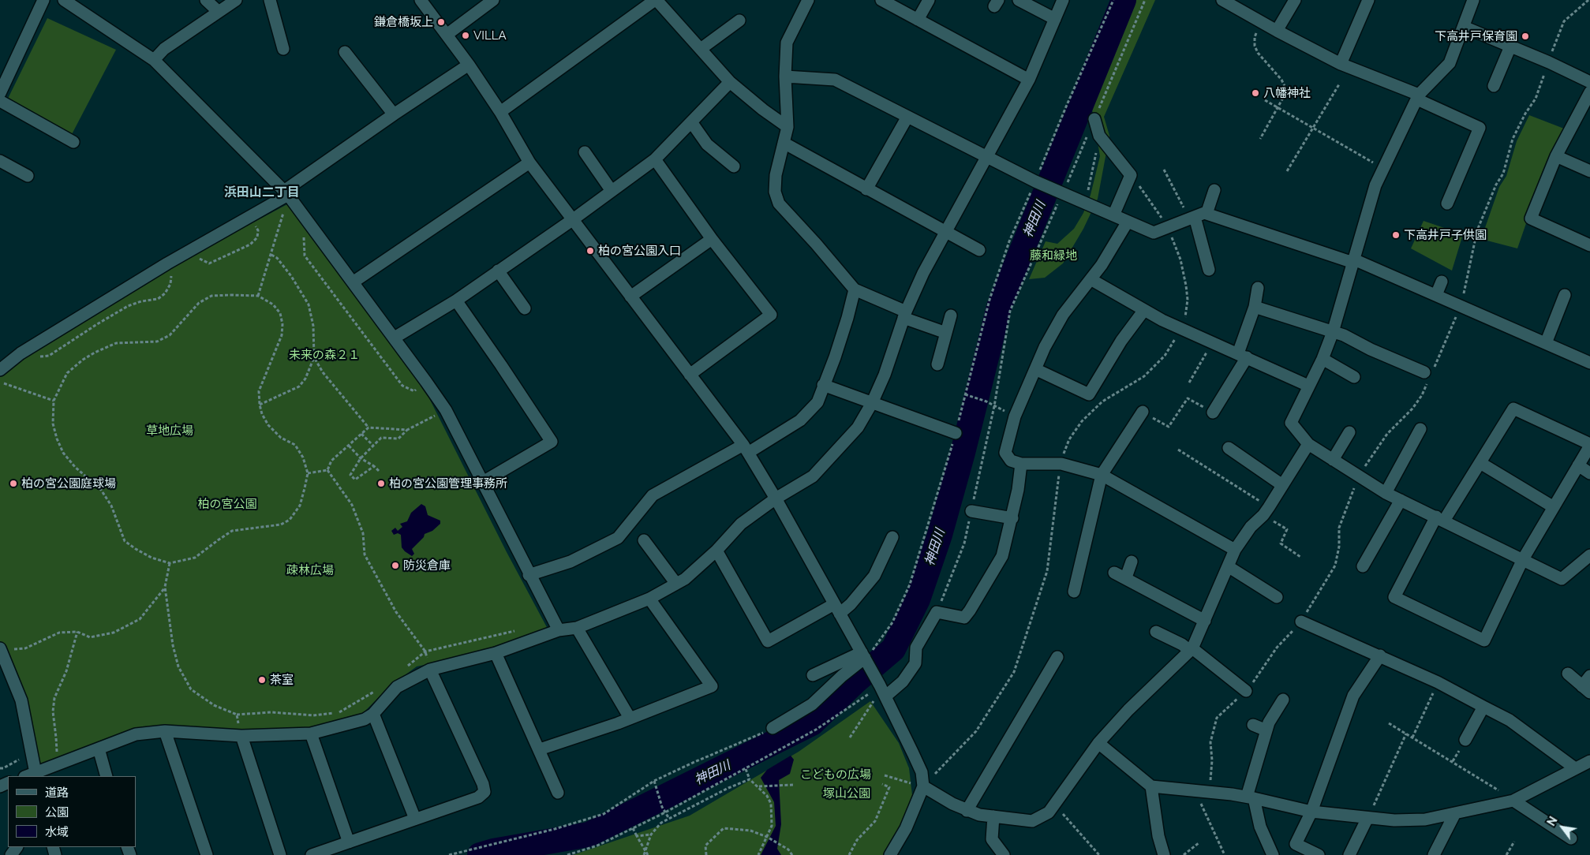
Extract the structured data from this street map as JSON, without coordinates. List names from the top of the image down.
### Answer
{
  "districts": ["浜田山二丁目"],
  "water": ["神田川"],
  "parks": [
    "藤和緑地",
    "未来の森２１",
    "草地広場",
    "柏の宮公園",
    "疎林広場",
    "こどもの広場",
    "塚山公園"
  ],
  "places": [
    "鎌倉橋坂上",
    "VILLA",
    "下高井戸保育園",
    "八幡神社",
    "下高井戸子供園",
    "柏の宮公園入口",
    "柏の宮公園庭球場",
    "柏の宮公園管理事務所",
    "防災倉庫",
    "茶室"
  ],
  "legend": ["道路", "公園", "水域"],
  "north": "top left"
}
